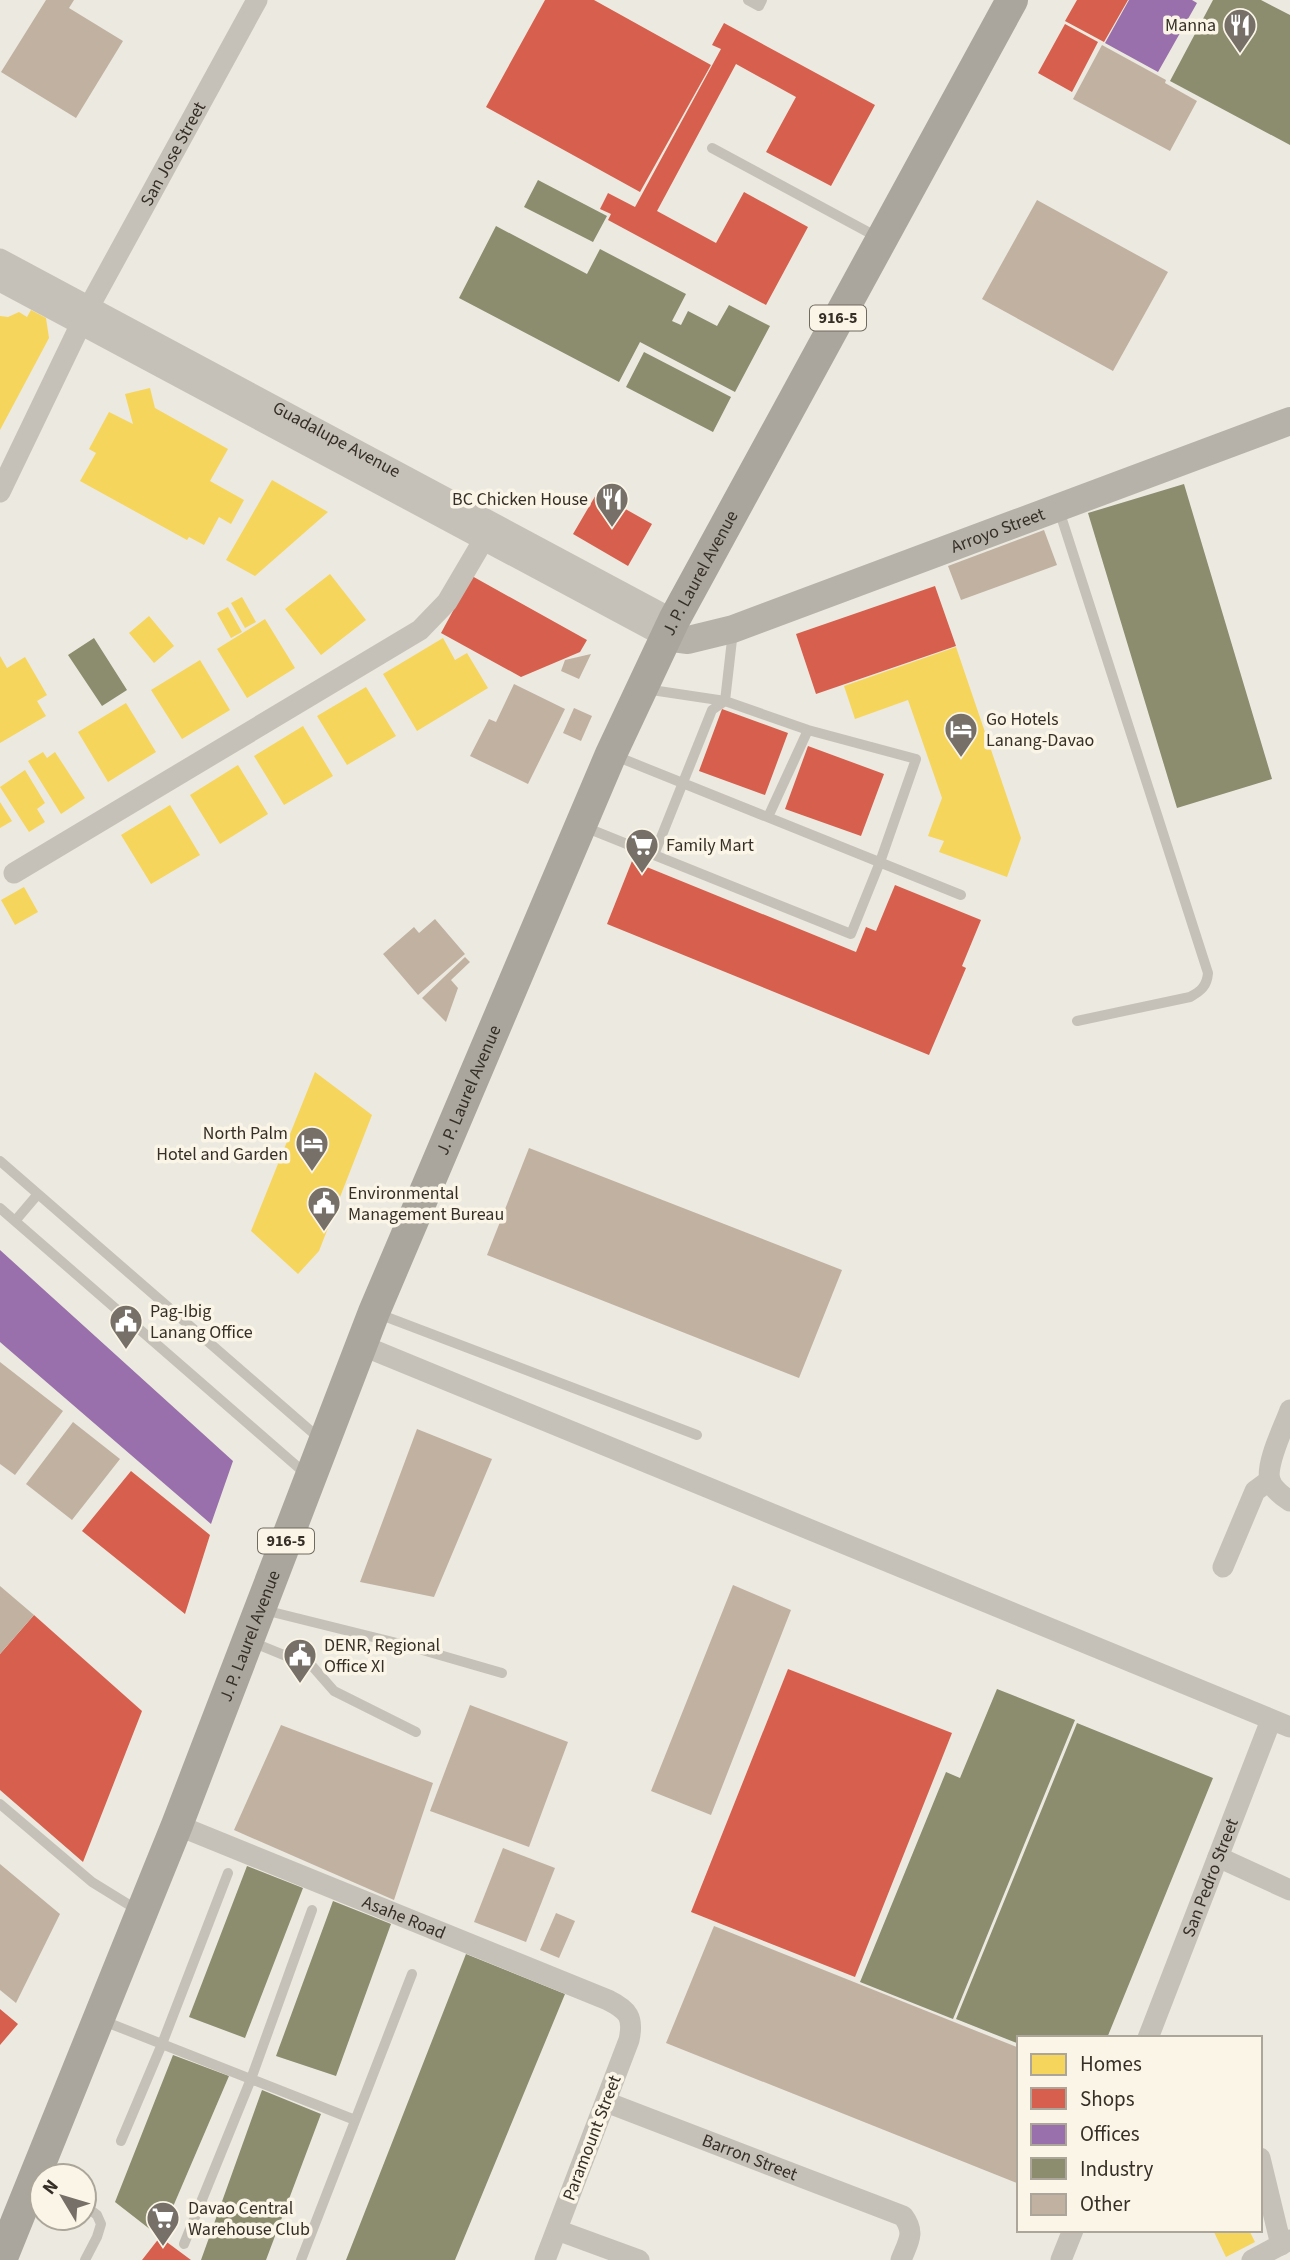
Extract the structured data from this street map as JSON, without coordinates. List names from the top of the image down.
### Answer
{
  "streets": {
    "main road": ["916-5", "J. P. Laurel Avenue"],
    "street": [
      "San Jose Street",
      "Guadalupe Avenue",
      "Arroyo Street",
      "San Pedro Street",
      "Asahe Road",
      "Paramount Street",
      "Barron Street"
    ]
  },
  "crossings": [
    ["San Jose Street", "Guadalupe Avenue"],
    ["Guadalupe Avenue", "Arroyo Street"],
    ["Guadalupe Avenue", "J. P. Laurel Avenue"],
    ["Arroyo Street", "J. P. Laurel Avenue"],
    ["J. P. Laurel Avenue", "Asahe Road"],
    ["Asahe Road", "Paramount Street"],
    ["Paramount Street", "Barron Street"]
  ],
  "places": {
    "restaurant": ["Manna", "BC Chicken House"],
    "hotel": ["Go Hotels Lanang-Davao", "North Palm Hotel and Garden"],
    "supermarket": ["Family Mart", "Davao Central Warehouse Club"],
    "public building": ["Environmental Management Bureau", "Pag-Ibig Lanang Office", "DENR, Regional Office XI"]
  },
  "legend": [
    "Homes",
    "Shops",
    "Offices",
    "Industry",
    "Other"
  ],
  "north": "top left"
}
